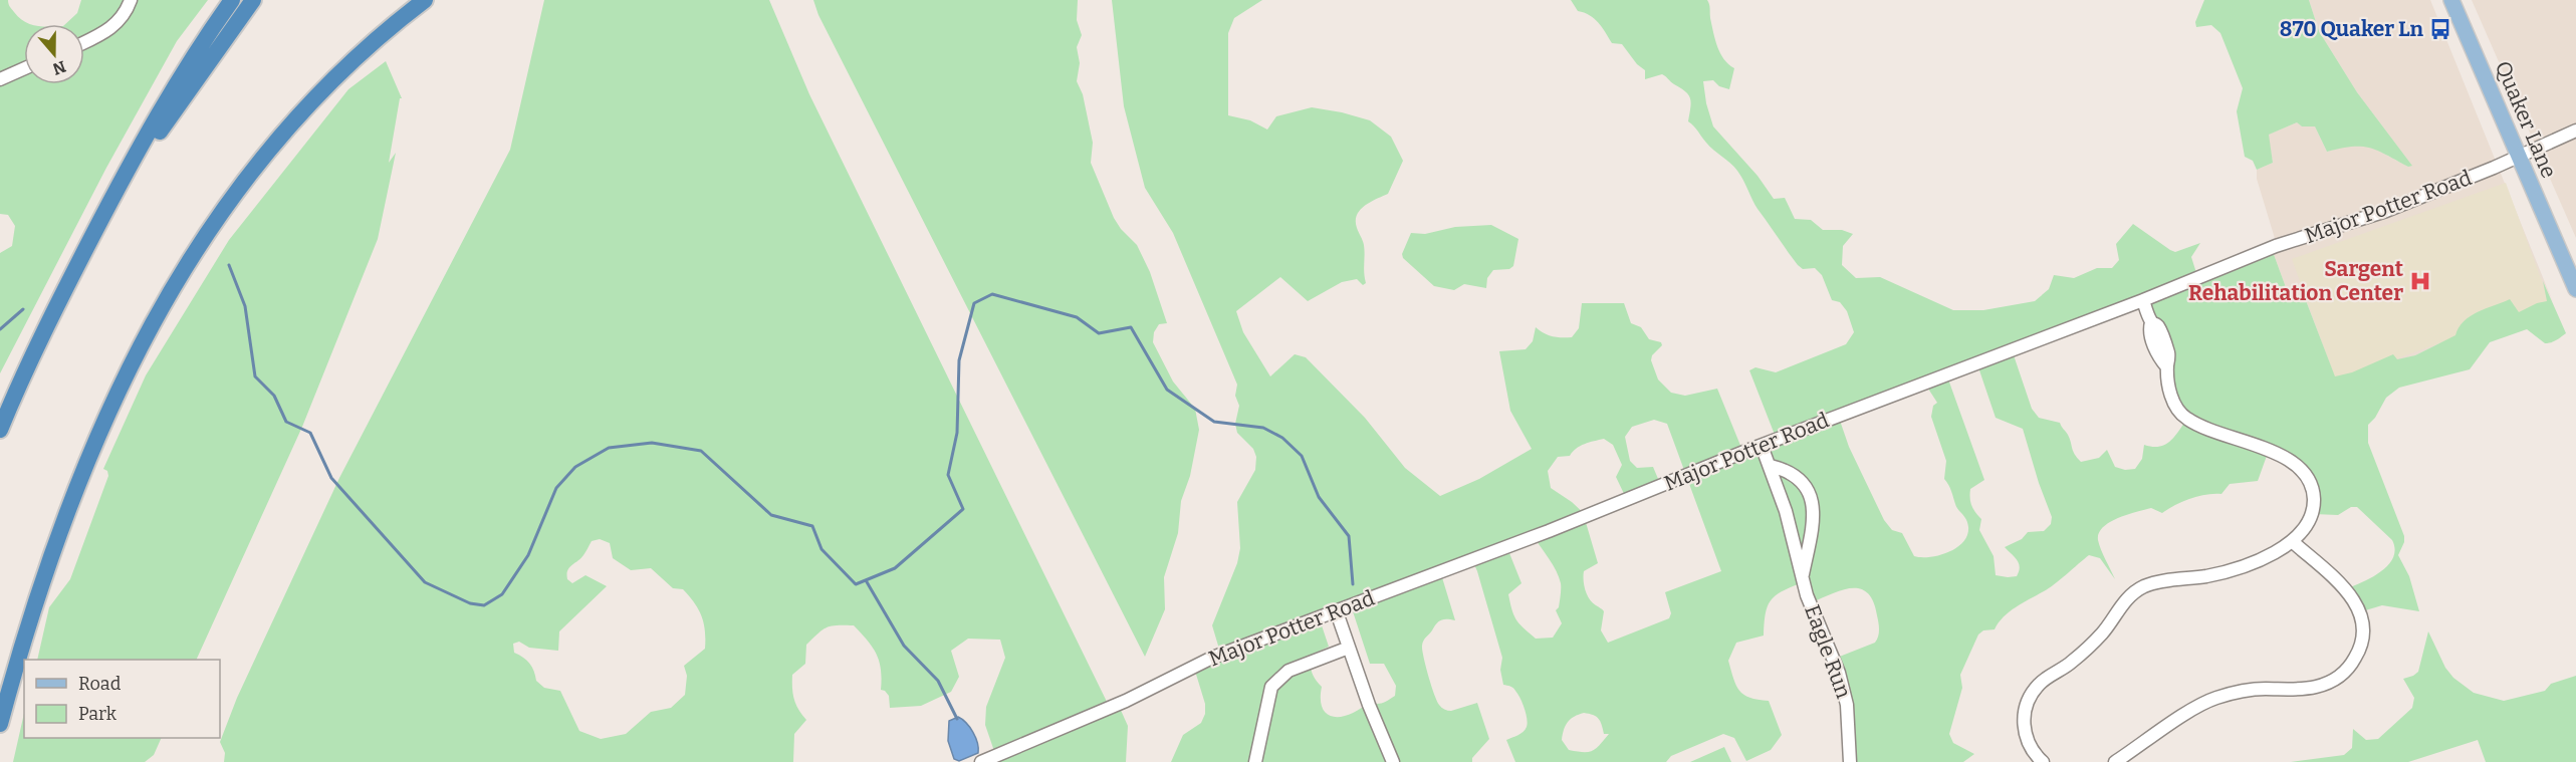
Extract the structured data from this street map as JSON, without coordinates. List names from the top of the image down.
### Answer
{
  "streets": {
    "main road": ["Quaker Lane"],
    "street": ["Major Potter Road", "Eagle Run"]
  },
  "crossings": [
    ["Quaker Lane", "Major Potter Road"],
    ["Major Potter Road", "Eagle Run"]
  ],
  "places": {
    "bus stop": ["870 Quaker Ln"],
    "hospital": ["Sargent Rehabilitation Center"]
  },
  "legend": ["Road", "Park"],
  "north": "bottom"
}
